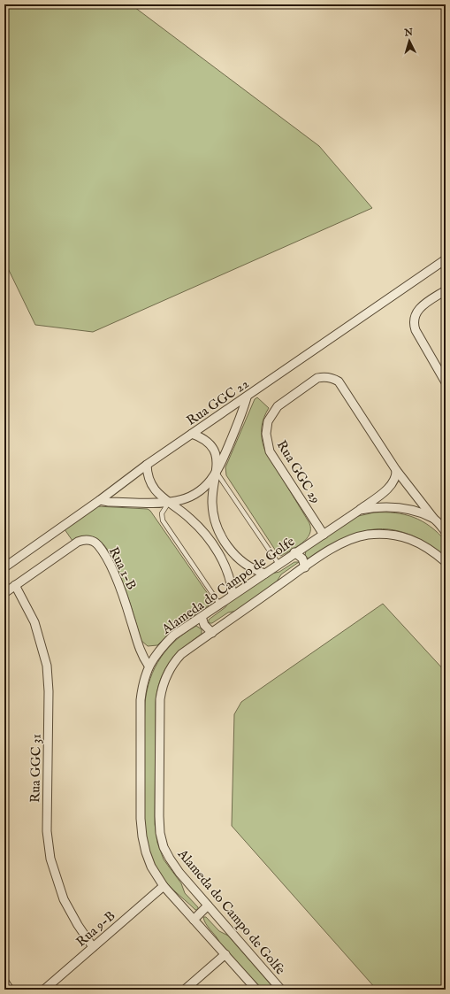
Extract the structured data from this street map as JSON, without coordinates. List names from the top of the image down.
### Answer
{
  "streets": {
    "street": [
      "Rua GGC 22",
      "Rua GGC 29",
      "Rua 1-B",
      "Alameda do Campo de Golfe",
      "Rua GGC 31",
      "Rua 9-B"
    ]
  },
  "crossings": [
    ["Rua GGC 29", "Alameda do Campo de Golfe"],
    ["Rua 1-B", "Alameda do Campo de Golfe"],
    ["Rua 1-B", "Rua GGC 31"],
    ["Alameda do Campo de Golfe", "Rua 9-B"],
    ["Rua GGC 31", "Rua 9-B"]
  ],
  "north": "top"
}
